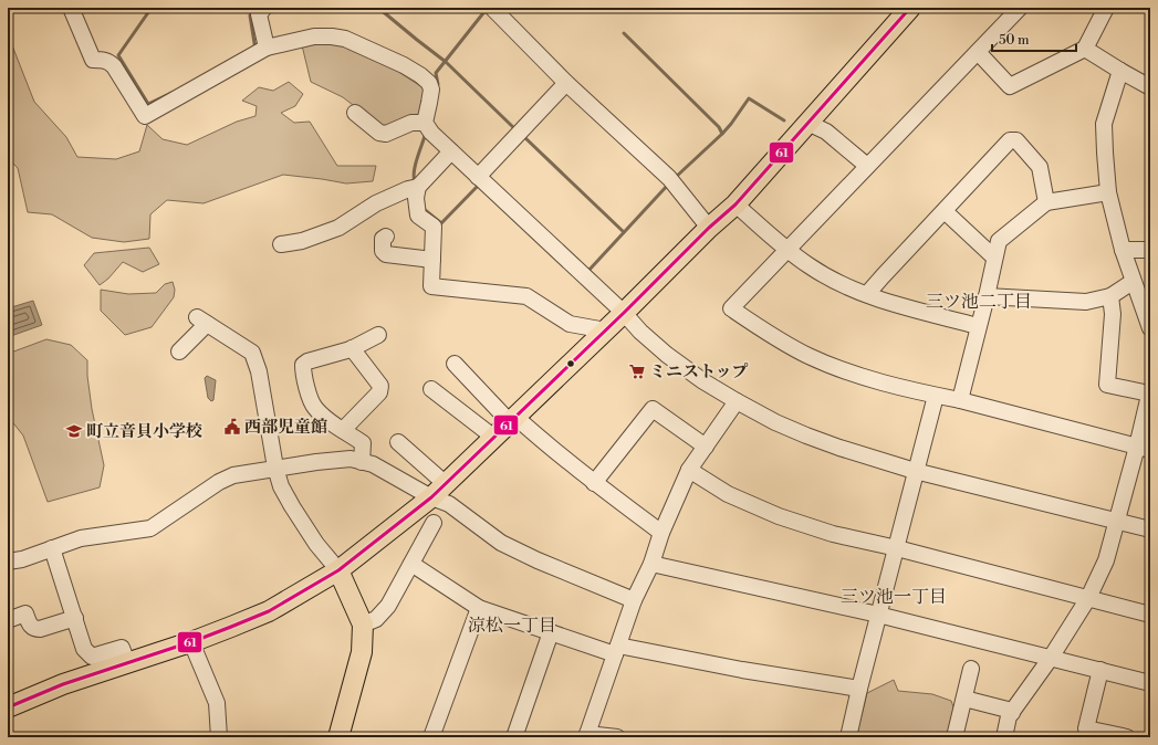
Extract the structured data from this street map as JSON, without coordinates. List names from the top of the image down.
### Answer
{
  "districts": ["三ツ池二丁目", "三ツ池一丁目", "涼松一丁目"],
  "places": {
    "supermarket": ["ミニストップ"],
    "public building": ["西部児童館"],
    "school or university": ["町立音貝小学校"]
  },
  "lines": ["transit line 61"],
  "scale_bar": "50 m"
}
